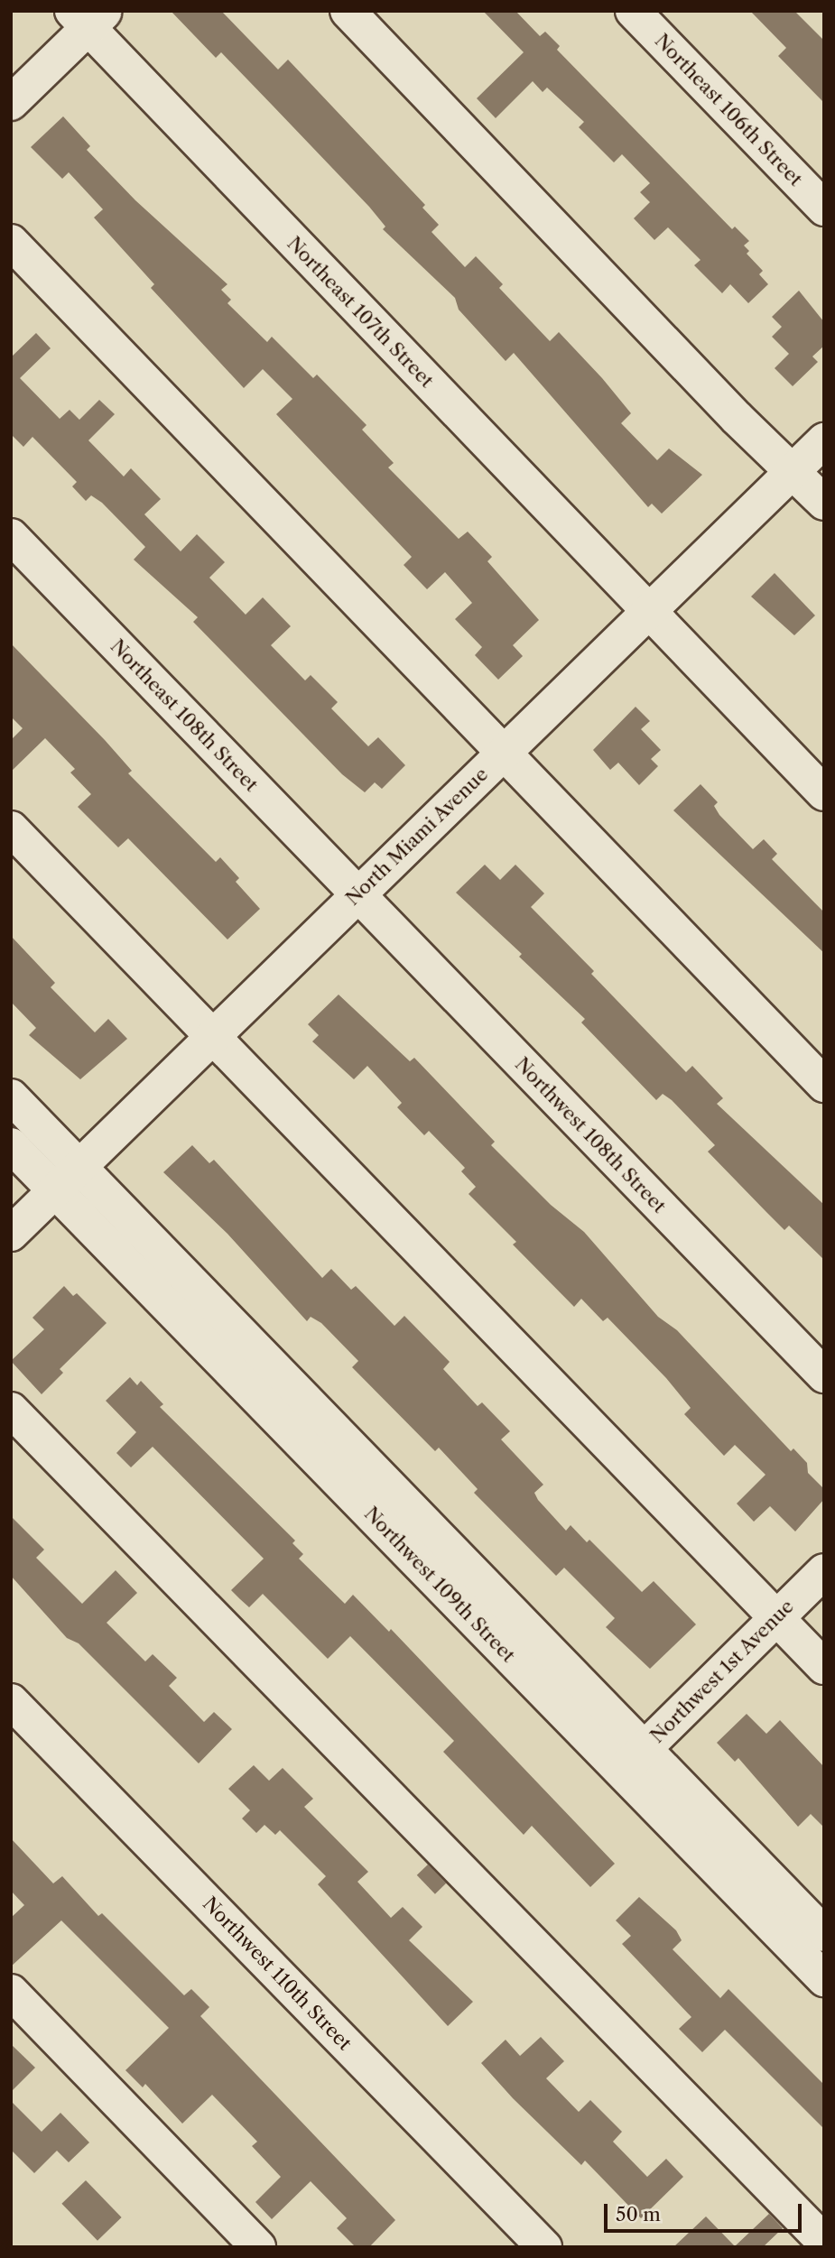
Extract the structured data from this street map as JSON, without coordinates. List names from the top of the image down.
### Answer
{
  "streets": {
    "street": [
      "Northeast 106th Street",
      "Northeast 107th Street",
      "Northeast 108th Street",
      "North Miami Avenue",
      "Northwest 108th Street",
      "Northwest 109th Street",
      "Northwest 1st Avenue",
      "Northwest 110th Street"
    ]
  },
  "crossings": [
    ["Northeast 107th Street", "North Miami Avenue"],
    ["Northeast 108th Street", "North Miami Avenue"],
    ["Northeast 108th Street", "Northwest 108th Street"],
    ["North Miami Avenue", "Northwest 108th Street"],
    ["North Miami Avenue", "Northwest 109th Street"],
    ["Northwest 109th Street", "Northwest 1st Avenue"]
  ],
  "scale_bar": "50 m"
}
